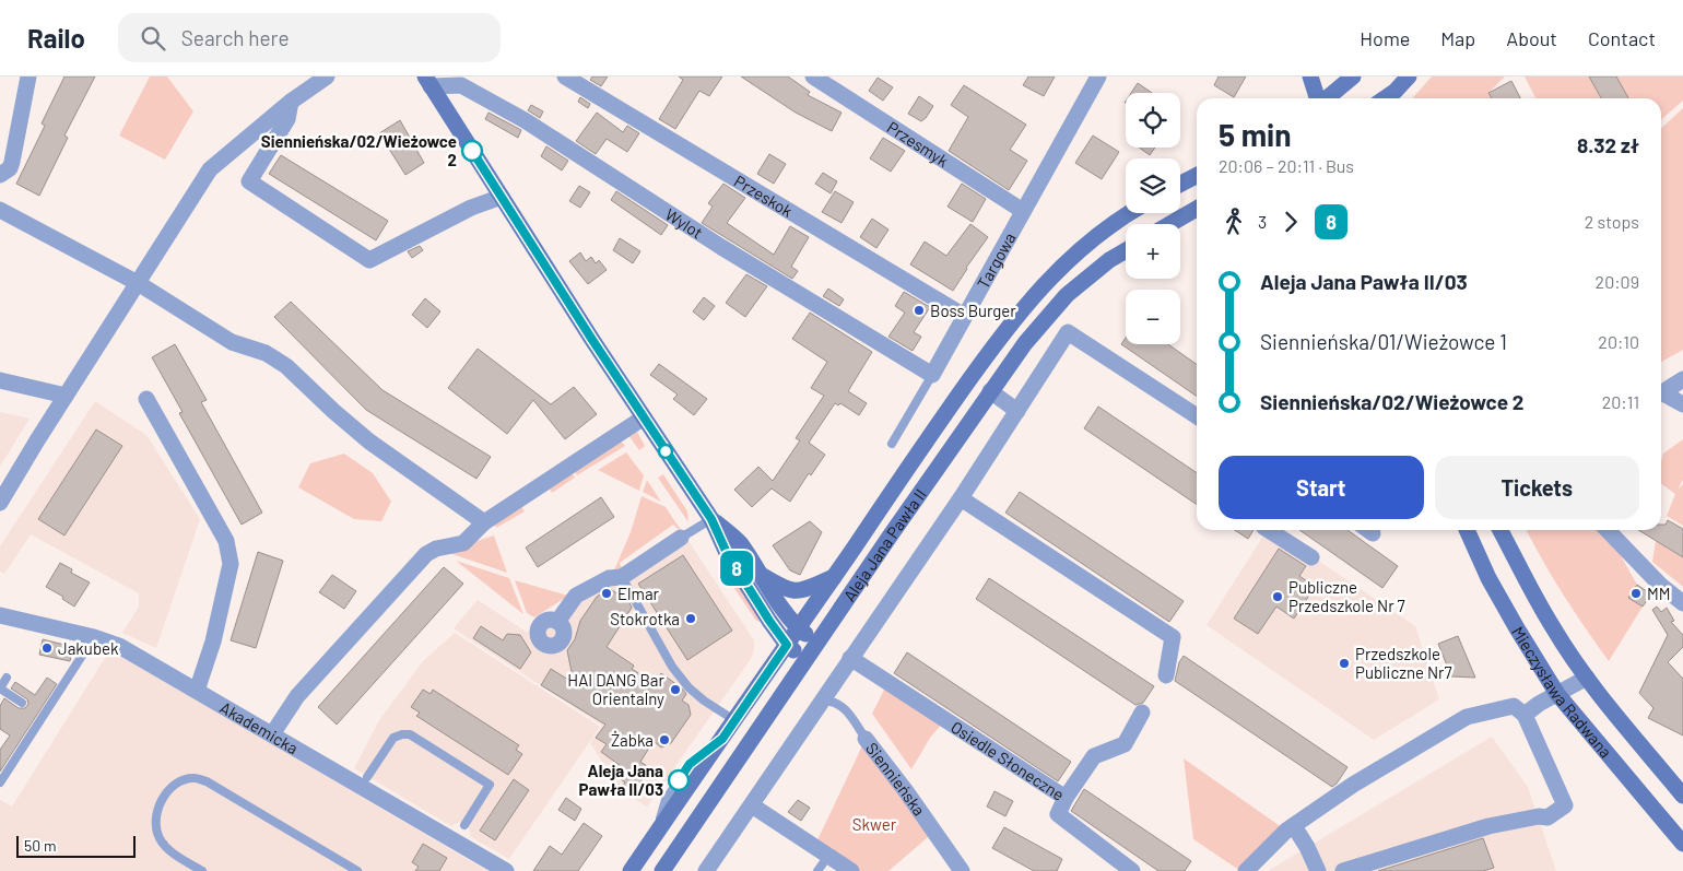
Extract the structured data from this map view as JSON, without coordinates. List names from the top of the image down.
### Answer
{
  "streets": {
    "main road": ["Aleja Jana Pawła II", "Mieczysława Radwana"],
    "street": [
      "Przesmyk",
      "Przeskok",
      "Wylot",
      "Targowa",
      "Akademicka",
      "Osiedle Słoneczne",
      "Siennieńska"
    ]
  },
  "crossings": [
    ["Przesmyk", "Targowa"],
    ["Przeskok", "Targowa"],
    ["Wylot", "Targowa"]
  ],
  "parks": ["Skwer"],
  "places": [
    "Siennieńska/02/Wieżowce 2",
    "Boss Burger",
    "Elmar",
    "MM",
    "Publiczne Przedszkole Nr 7",
    "Stokrotka",
    "Jakubek",
    "Przedszkole Publiczne Nr7",
    "HAI DANG Bar Orientalny",
    "Żabka",
    "Aleja Jana Pawła II/03"
  ],
  "lines": ["bus line 8"],
  "scale_bar": "50 m",
  "page": {
    "header": "Railo",
    "search": "Search here",
    "nav": [
      "Home",
      "Map",
      "About",
      "Contact"
    ],
    "on_map": "8",
    "map_buttons": ["+", "−"],
    "heading": ["5 min", "20:06 – 20:11 · Bus", "8.32 zł"],
    "legs": ["3", "8", "2 stops"],
    "list": [
      {
        "name": "Aleja Jana Pawła II/03",
        "value": "20:09"
      },
      {
        "name": "Siennieńska/01/Wieżowce 1",
        "value": "20:10"
      },
      {
        "name": "Siennieńska/02/Wieżowce 2",
        "value": "20:11"
      }
    ],
    "buttons": ["Start", "Tickets"],
    "scale": "50 m"
  }
}
